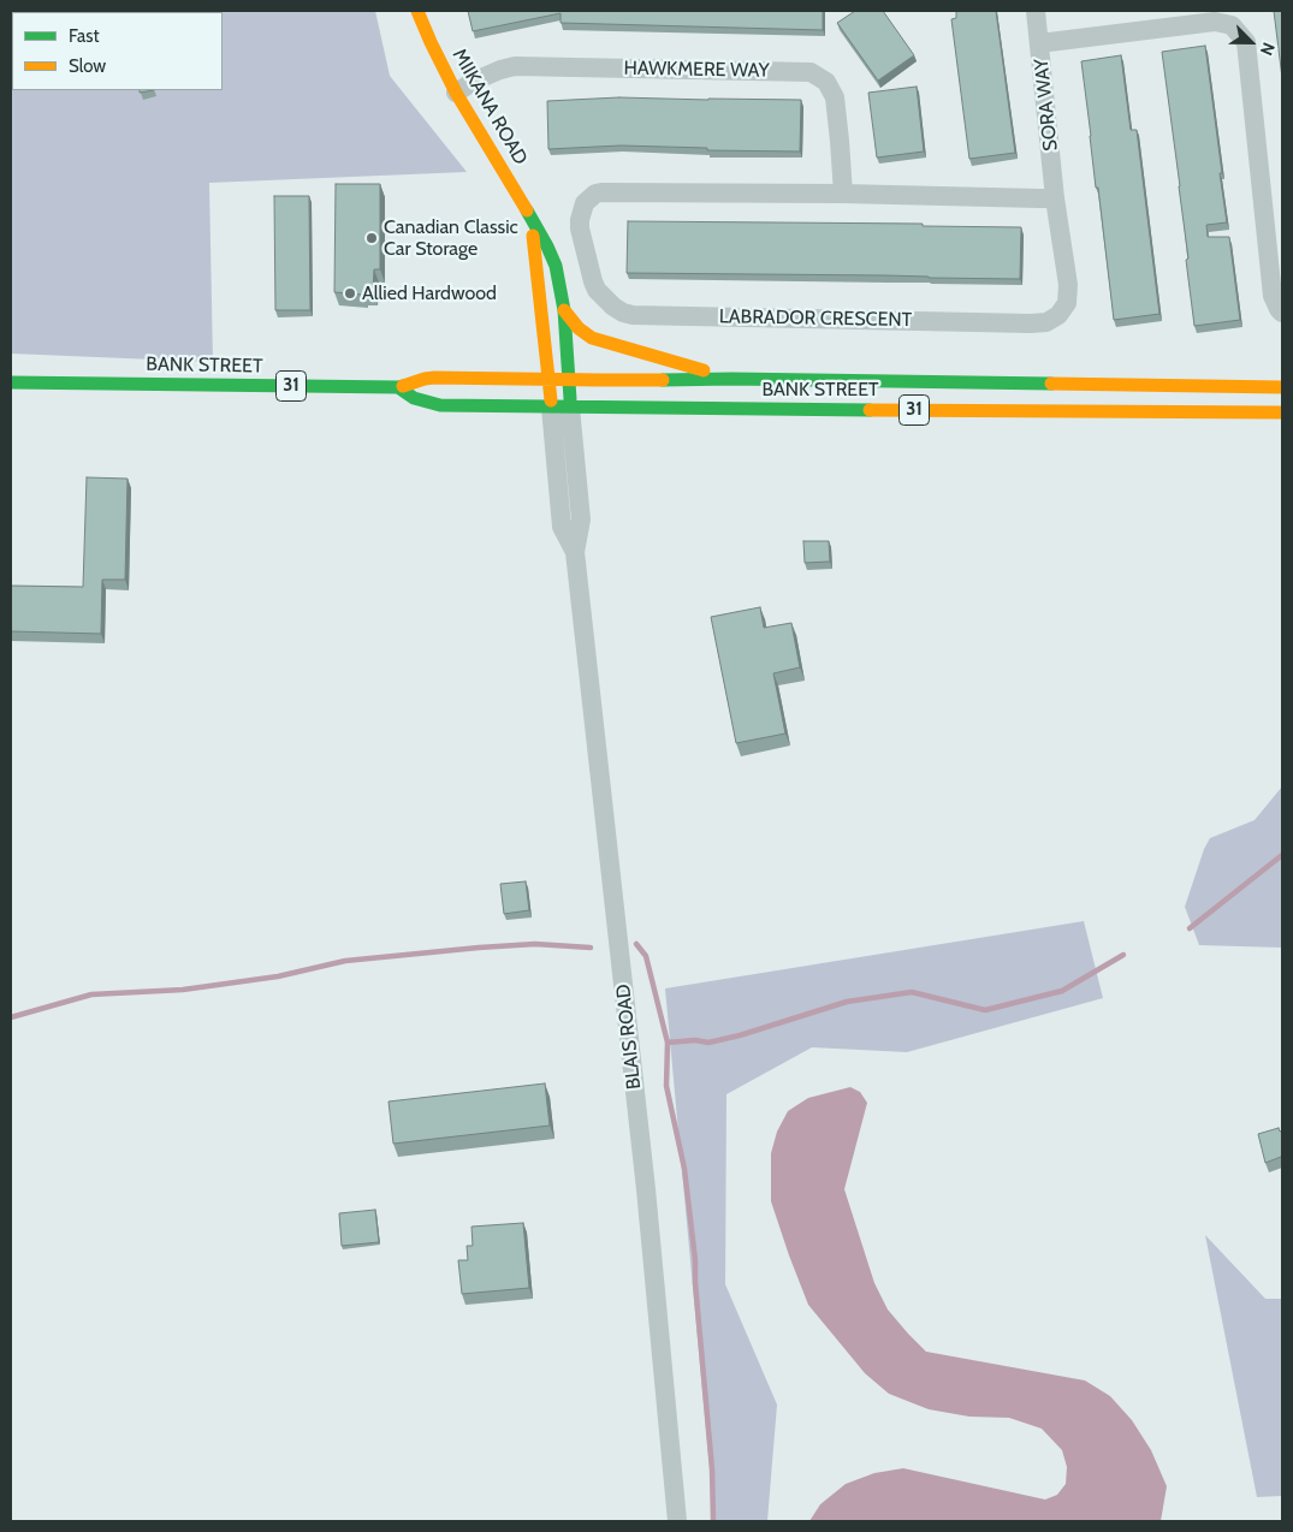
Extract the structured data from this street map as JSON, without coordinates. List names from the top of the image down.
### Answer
{
  "streets": {
    "main road": ["MIIKANA ROAD", "BANK STREET", "31"],
    "street": [
      "HAWKMERE WAY",
      "SORA WAY",
      "LABRADOR CRESCENT",
      "BLAIS ROAD"
    ]
  },
  "crossings": [
    ["HAWKMERE WAY", "MIIKANA ROAD"],
    ["HAWKMERE WAY", "LABRADOR CRESCENT"],
    ["SORA WAY", "LABRADOR CRESCENT"],
    ["MIIKANA ROAD", "BANK STREET"],
    ["MIIKANA ROAD", "BLAIS ROAD"],
    ["BANK STREET", "BLAIS ROAD"]
  ],
  "places": ["Canadian Classic Car Storage", "Allied Hardwood"],
  "legend": ["Fast", "Slow"],
  "north": "bottom right"
}
